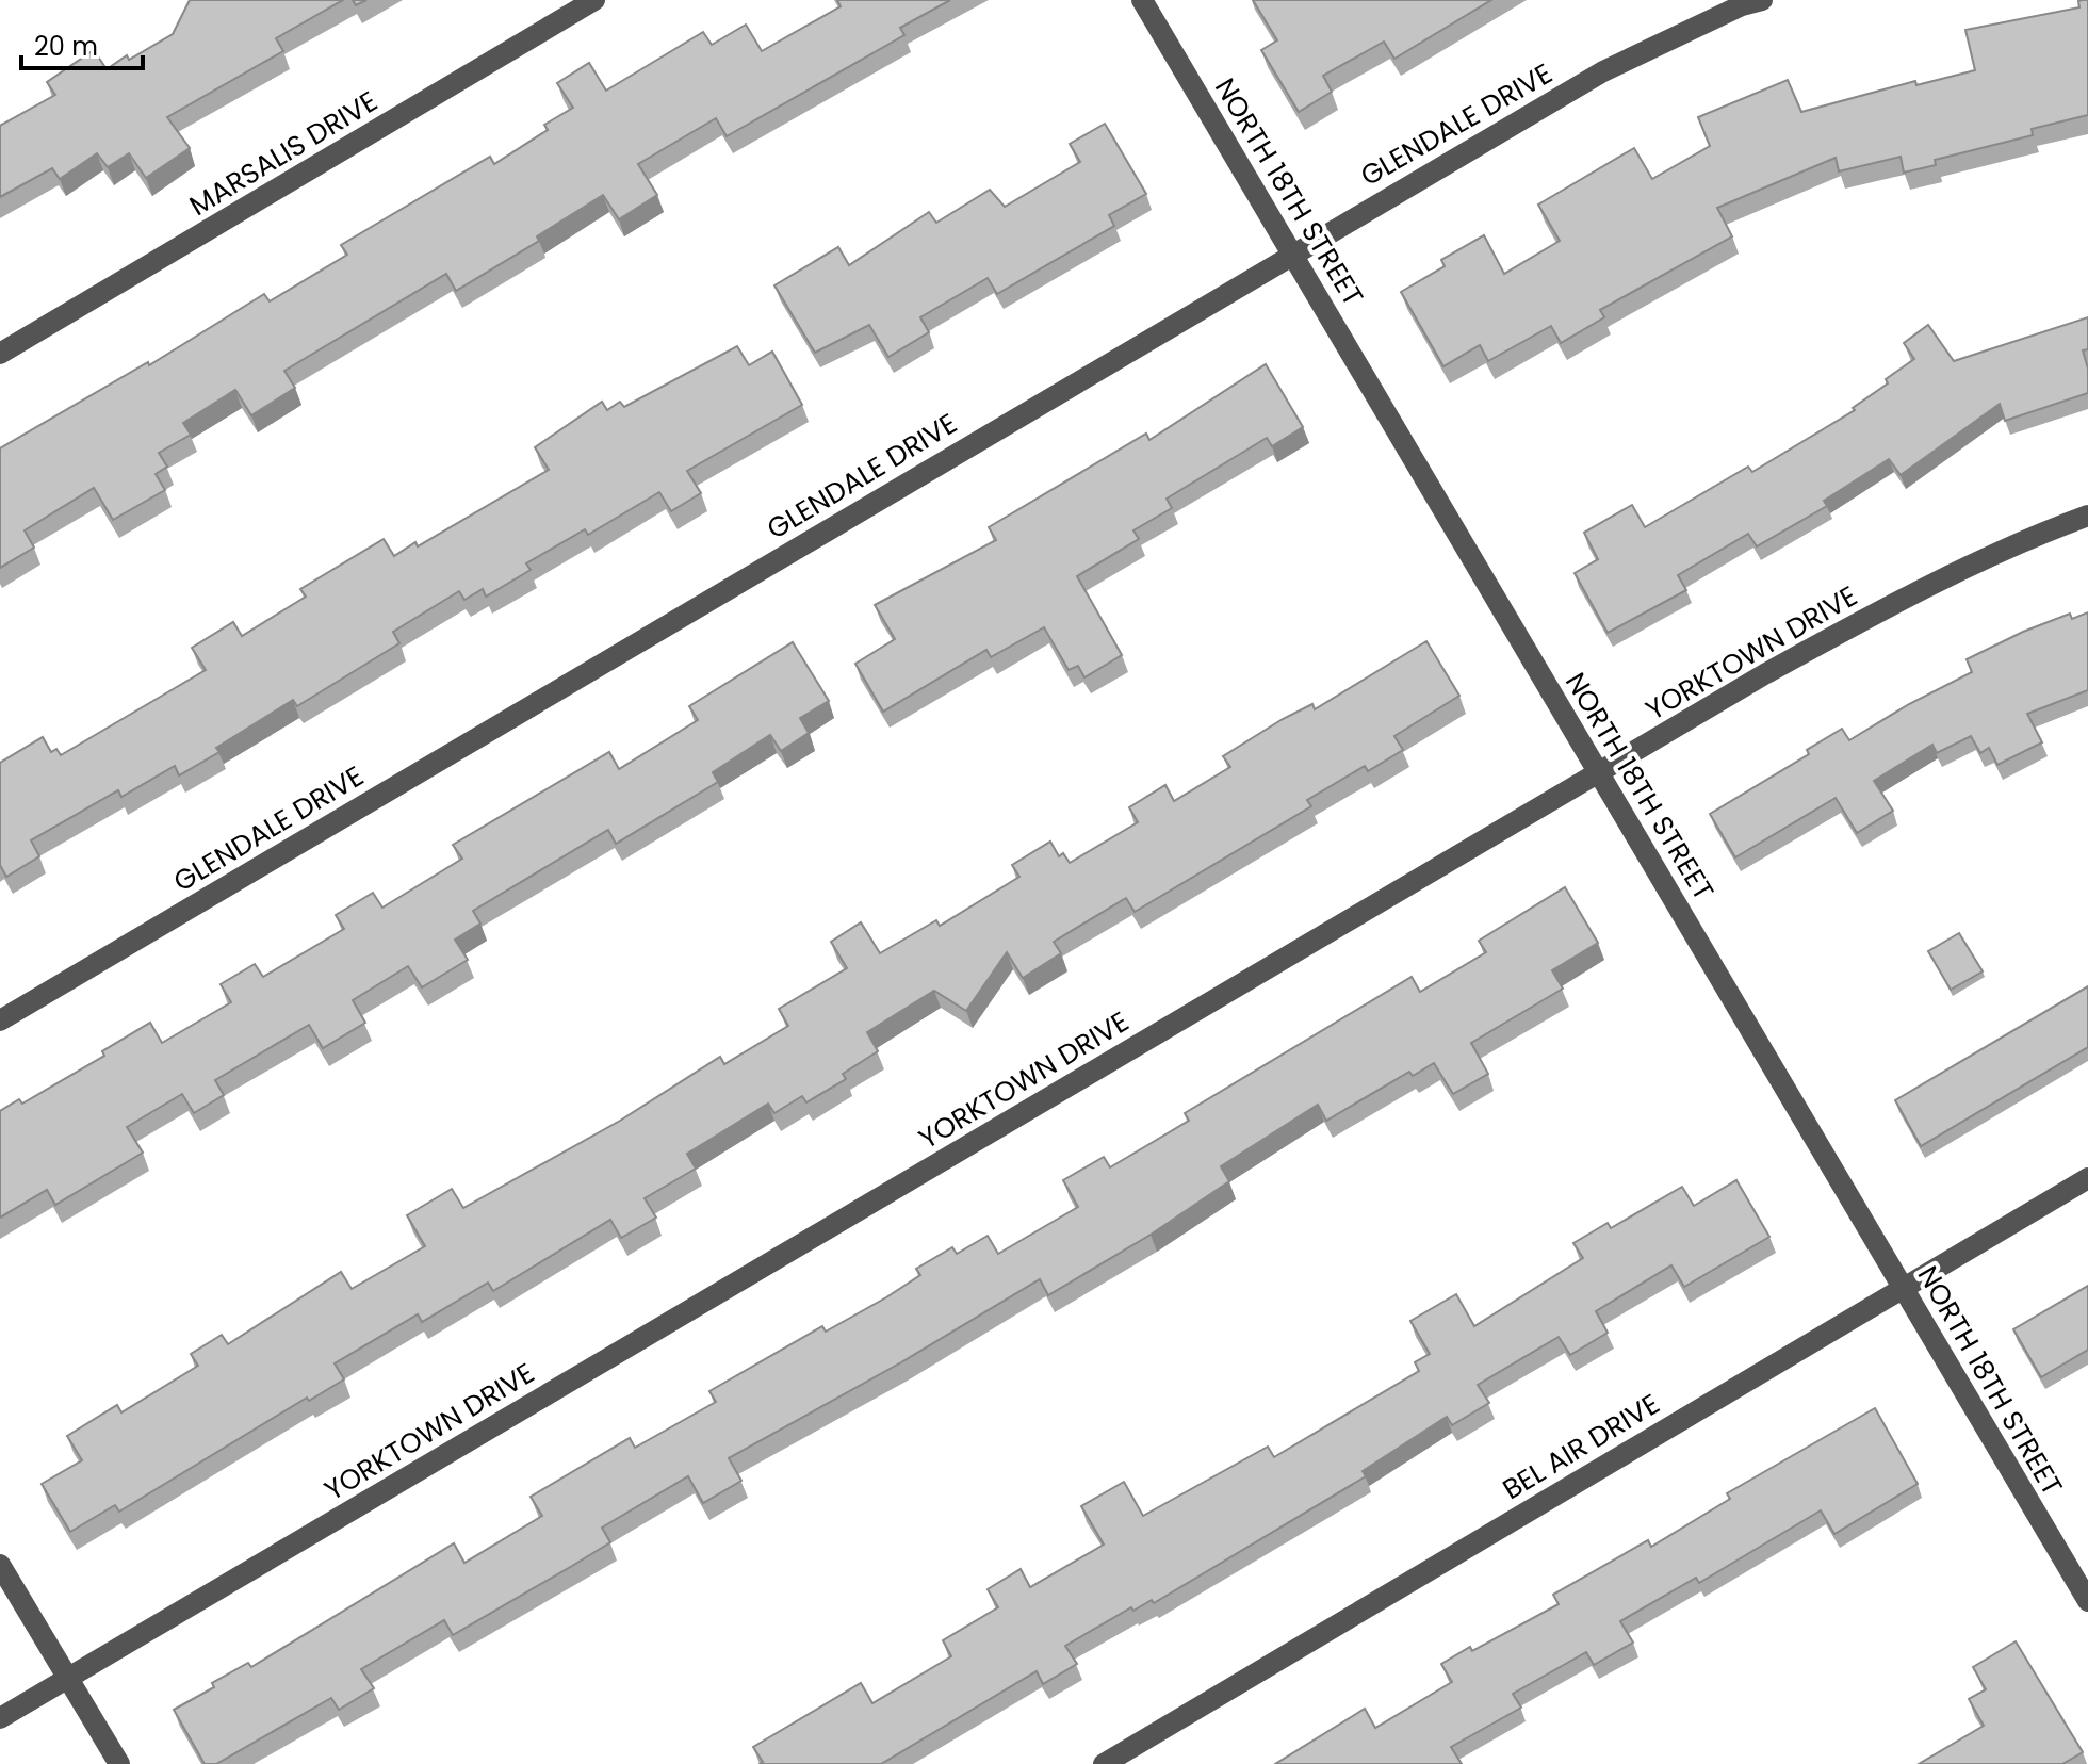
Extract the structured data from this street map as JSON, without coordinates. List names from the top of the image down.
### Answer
{
  "streets": {
    "street": [
      "GLENDALE DRIVE",
      "MARSALIS DRIVE",
      "NORTH 18TH STREET",
      "YORKTOWN DRIVE",
      "BEL AIR DRIVE"
    ]
  },
  "crossings": [
    ["GLENDALE DRIVE", "NORTH 18TH STREET"],
    ["NORTH 18TH STREET", "YORKTOWN DRIVE"],
    ["NORTH 18TH STREET", "BEL AIR DRIVE"]
  ],
  "scale_bar": "20 m"
}
